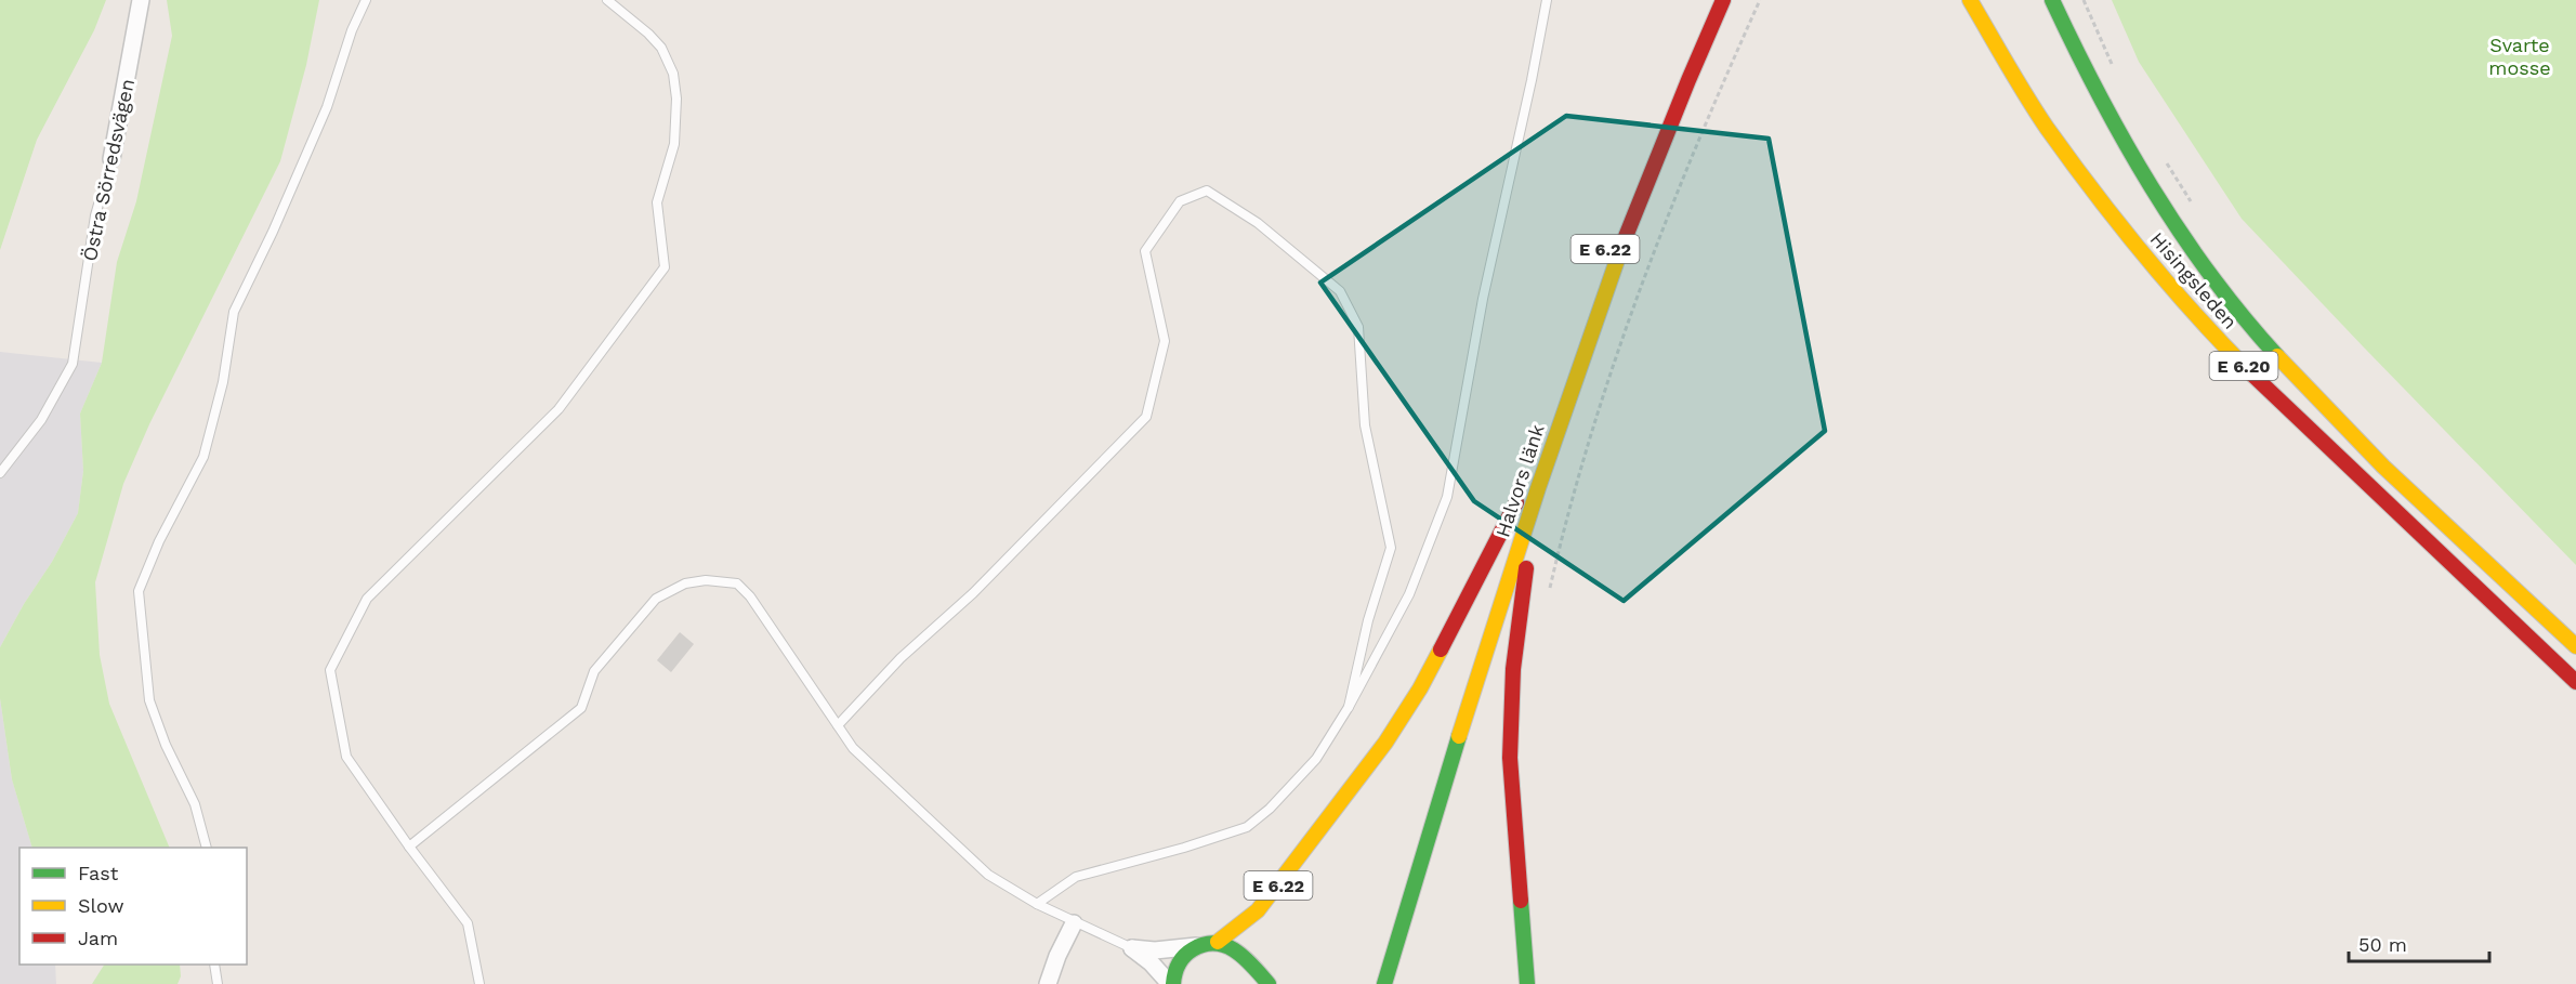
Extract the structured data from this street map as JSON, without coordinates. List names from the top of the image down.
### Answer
{
  "streets": {
    "main road": [
      "E 6.22",
      "Hisingsleden",
      "E 6.20",
      "Halvors länk"
    ],
    "street": ["Östra Sörredsvägen"]
  },
  "crossings": [
    ["E 6.22", "Halvors länk"]
  ],
  "parks": ["Svarte mosse"],
  "legend": ["Fast", "Slow", "Jam"],
  "scale_bar": "50 m"
}
